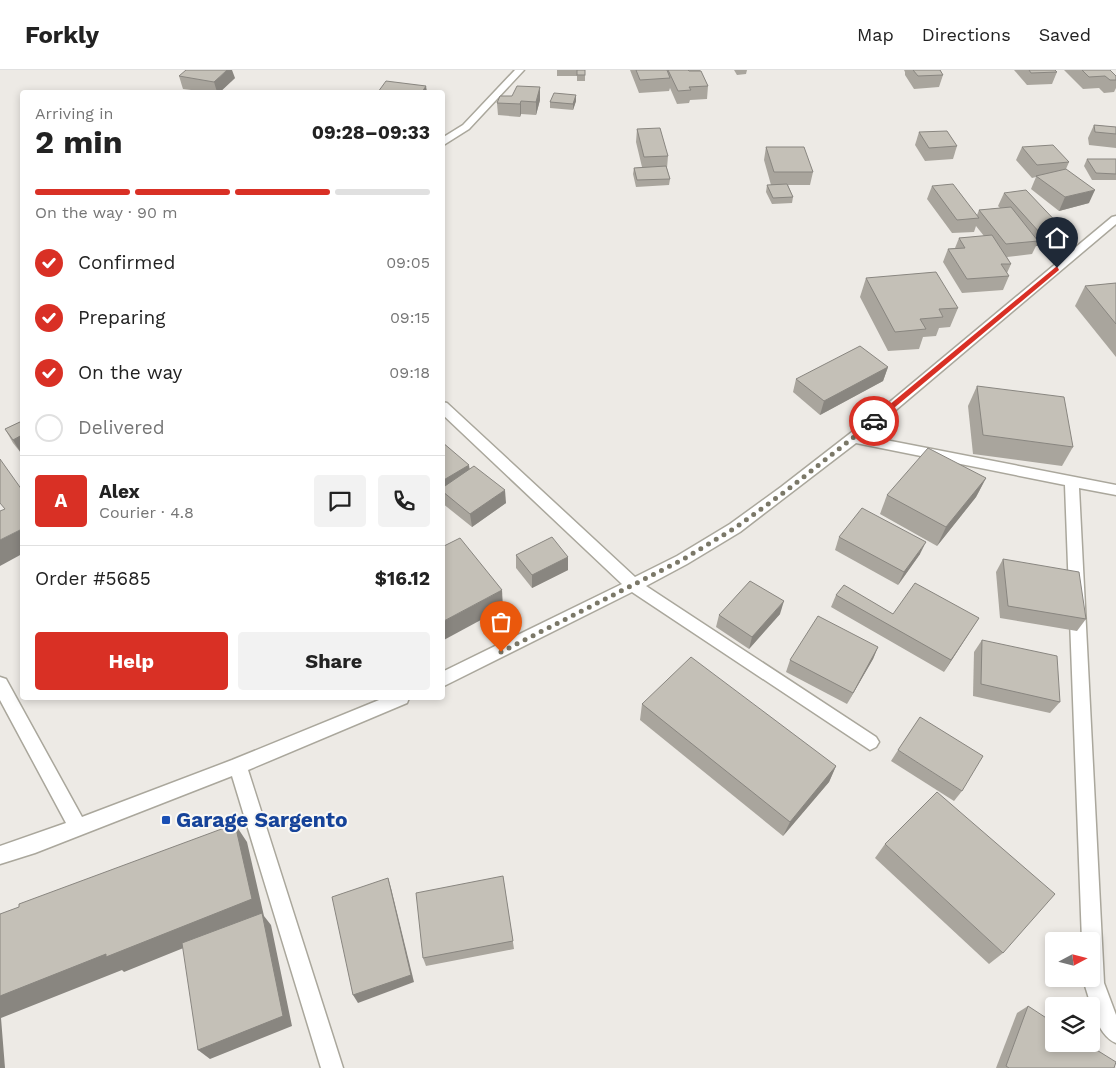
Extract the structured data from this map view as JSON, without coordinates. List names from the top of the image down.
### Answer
{
  "places": {
    "transit": ["Garage Sargento"]
  },
  "north": "right",
  "page": {
    "header": "Forkly",
    "nav": ["Map", "Directions", "Saved"],
    "heading": ["2 min", "Arriving in", "09:28–09:33"],
    "panel": [
      "Alex",
      "Courier · 4.8",
      "Order #5685",
      "$16.12"
    ],
    "bar": "On the way · 90 m",
    "list": [
      ["Confirmed", "09:05"],
      ["Preparing", "09:15"],
      ["On the way", "09:18"],
      "Delivered"
    ],
    "round": "A",
    "buttons": ["Help", "Share"]
  }
}
